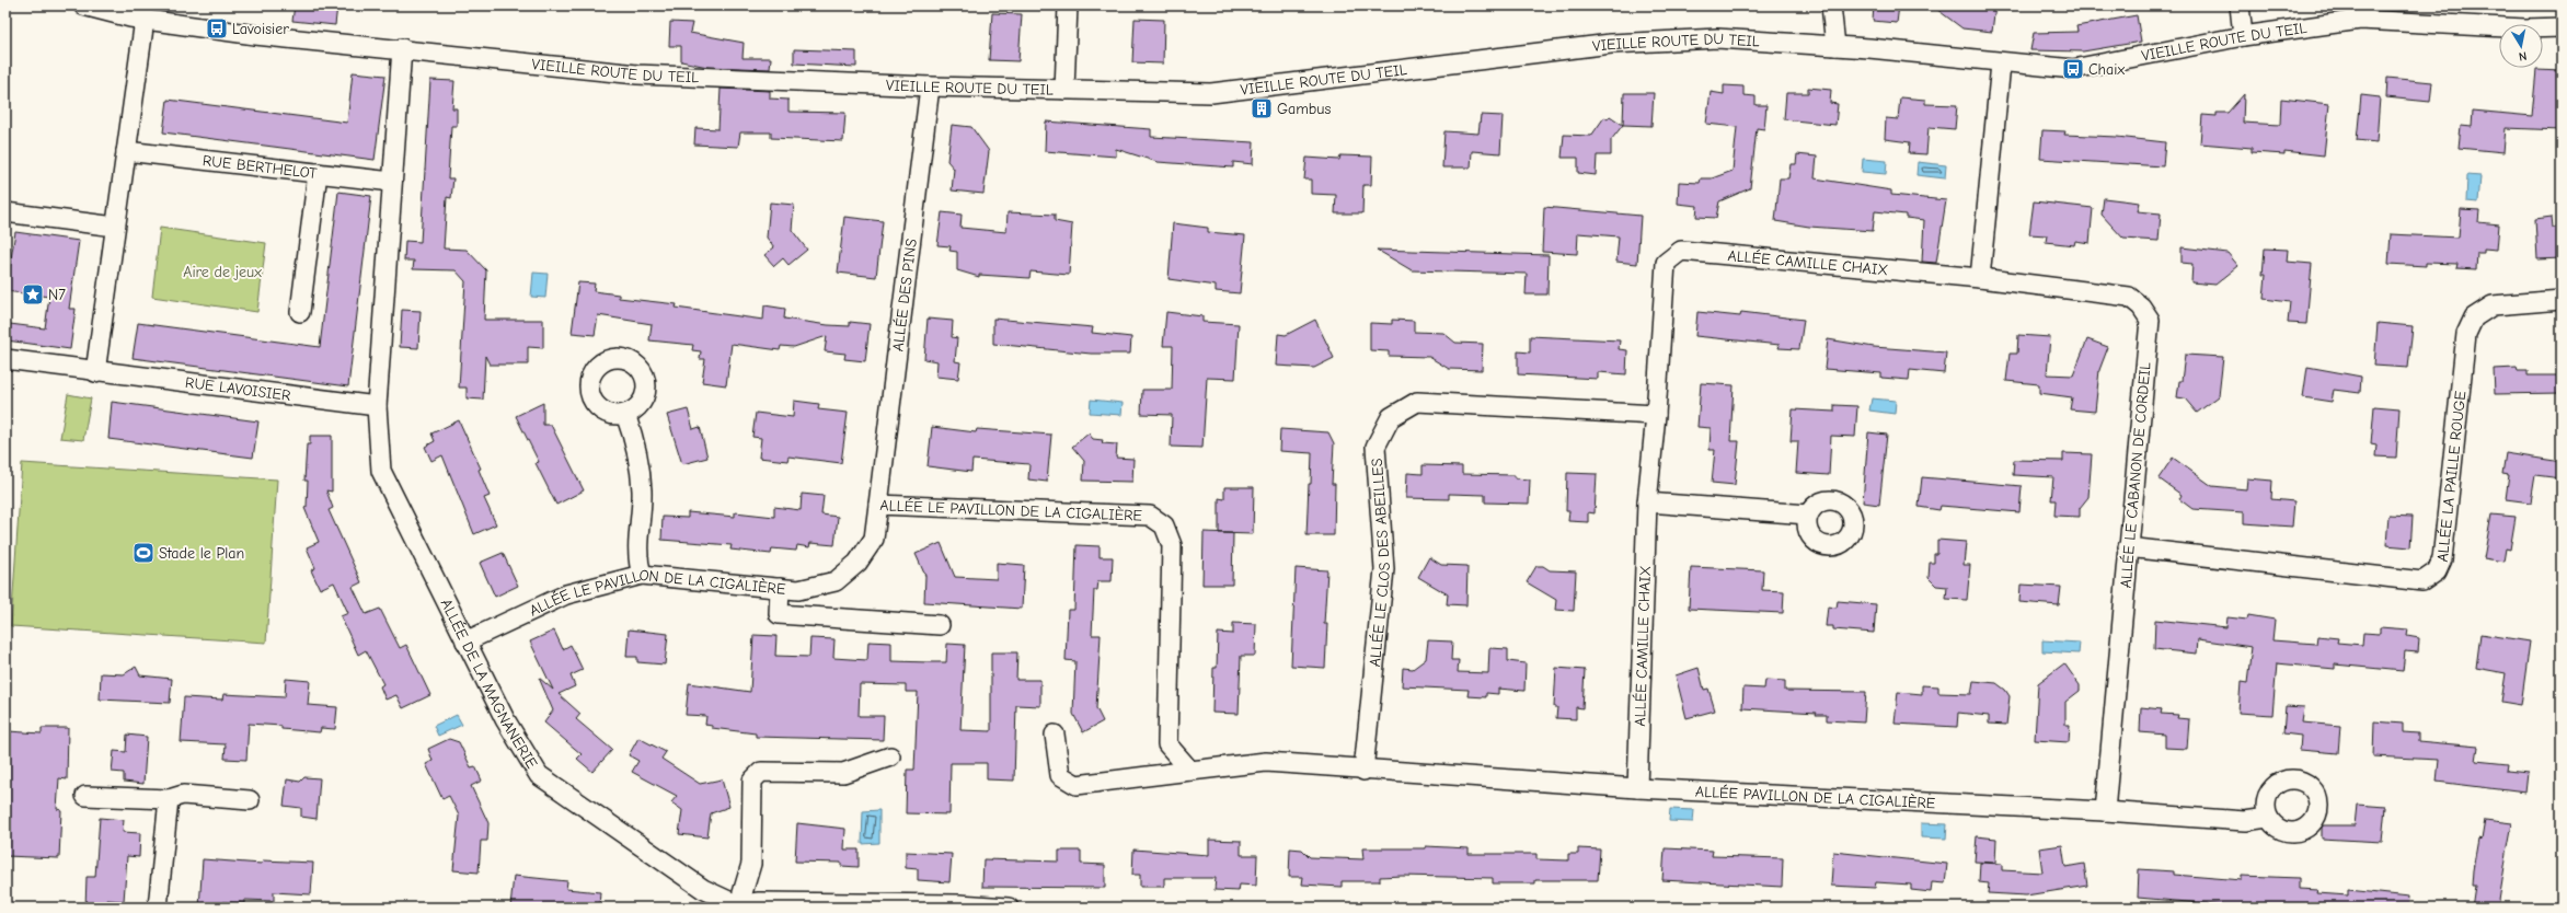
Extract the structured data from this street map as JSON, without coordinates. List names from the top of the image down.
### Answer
{
  "streets": {
    "street": [
      "VIEILLE ROUTE DU TEIL",
      "RUE BERTHELOT",
      "ALLÉE CAMILLE CHAIX",
      "ALLÉE DES PINS",
      "RUE LAVOISIER",
      "ALLÉE LE CABANON DE CORDEIL",
      "ALLÉE LA PAILLE ROUGE",
      "ALLÉE LE PAVILLON DE LA CIGALIÈRE",
      "ALLÉE LE CLOS DES ABEILLES",
      "ALLÉE DE LA MAGNANERIE",
      "ALLÉE PAVILLON DE LA CIGALIÈRE"
    ]
  },
  "crossings": [
    ["VIEILLE ROUTE DU TEIL", "ALLÉE DES PINS"],
    ["ALLÉE CAMILLE CHAIX", "ALLÉE LE CABANON DE CORDEIL"],
    ["ALLÉE CAMILLE CHAIX", "ALLÉE LE CLOS DES ABEILLES"],
    ["ALLÉE CAMILLE CHAIX", "ALLÉE PAVILLON DE LA CIGALIÈRE"],
    ["ALLÉE DES PINS", "ALLÉE LE PAVILLON DE LA CIGALIÈRE"],
    ["RUE LAVOISIER", "ALLÉE DE LA MAGNANERIE"],
    ["ALLÉE LE CABANON DE CORDEIL", "ALLÉE LA PAILLE ROUGE"],
    ["ALLÉE LE CABANON DE CORDEIL", "ALLÉE PAVILLON DE LA CIGALIÈRE"],
    ["ALLÉE LE PAVILLON DE LA CIGALIÈRE", "ALLÉE DE LA MAGNANERIE"],
    ["ALLÉE LE CLOS DES ABEILLES", "ALLÉE PAVILLON DE LA CIGALIÈRE"]
  ],
  "parks": ["Aire de jeux"],
  "places": {
    "bus stop": ["Lavoisier", "Chaix"],
    "building": ["Gambus"],
    "place": ["N7"],
    "sports": ["Stade le Plan"]
  },
  "north": "bottom"
}
